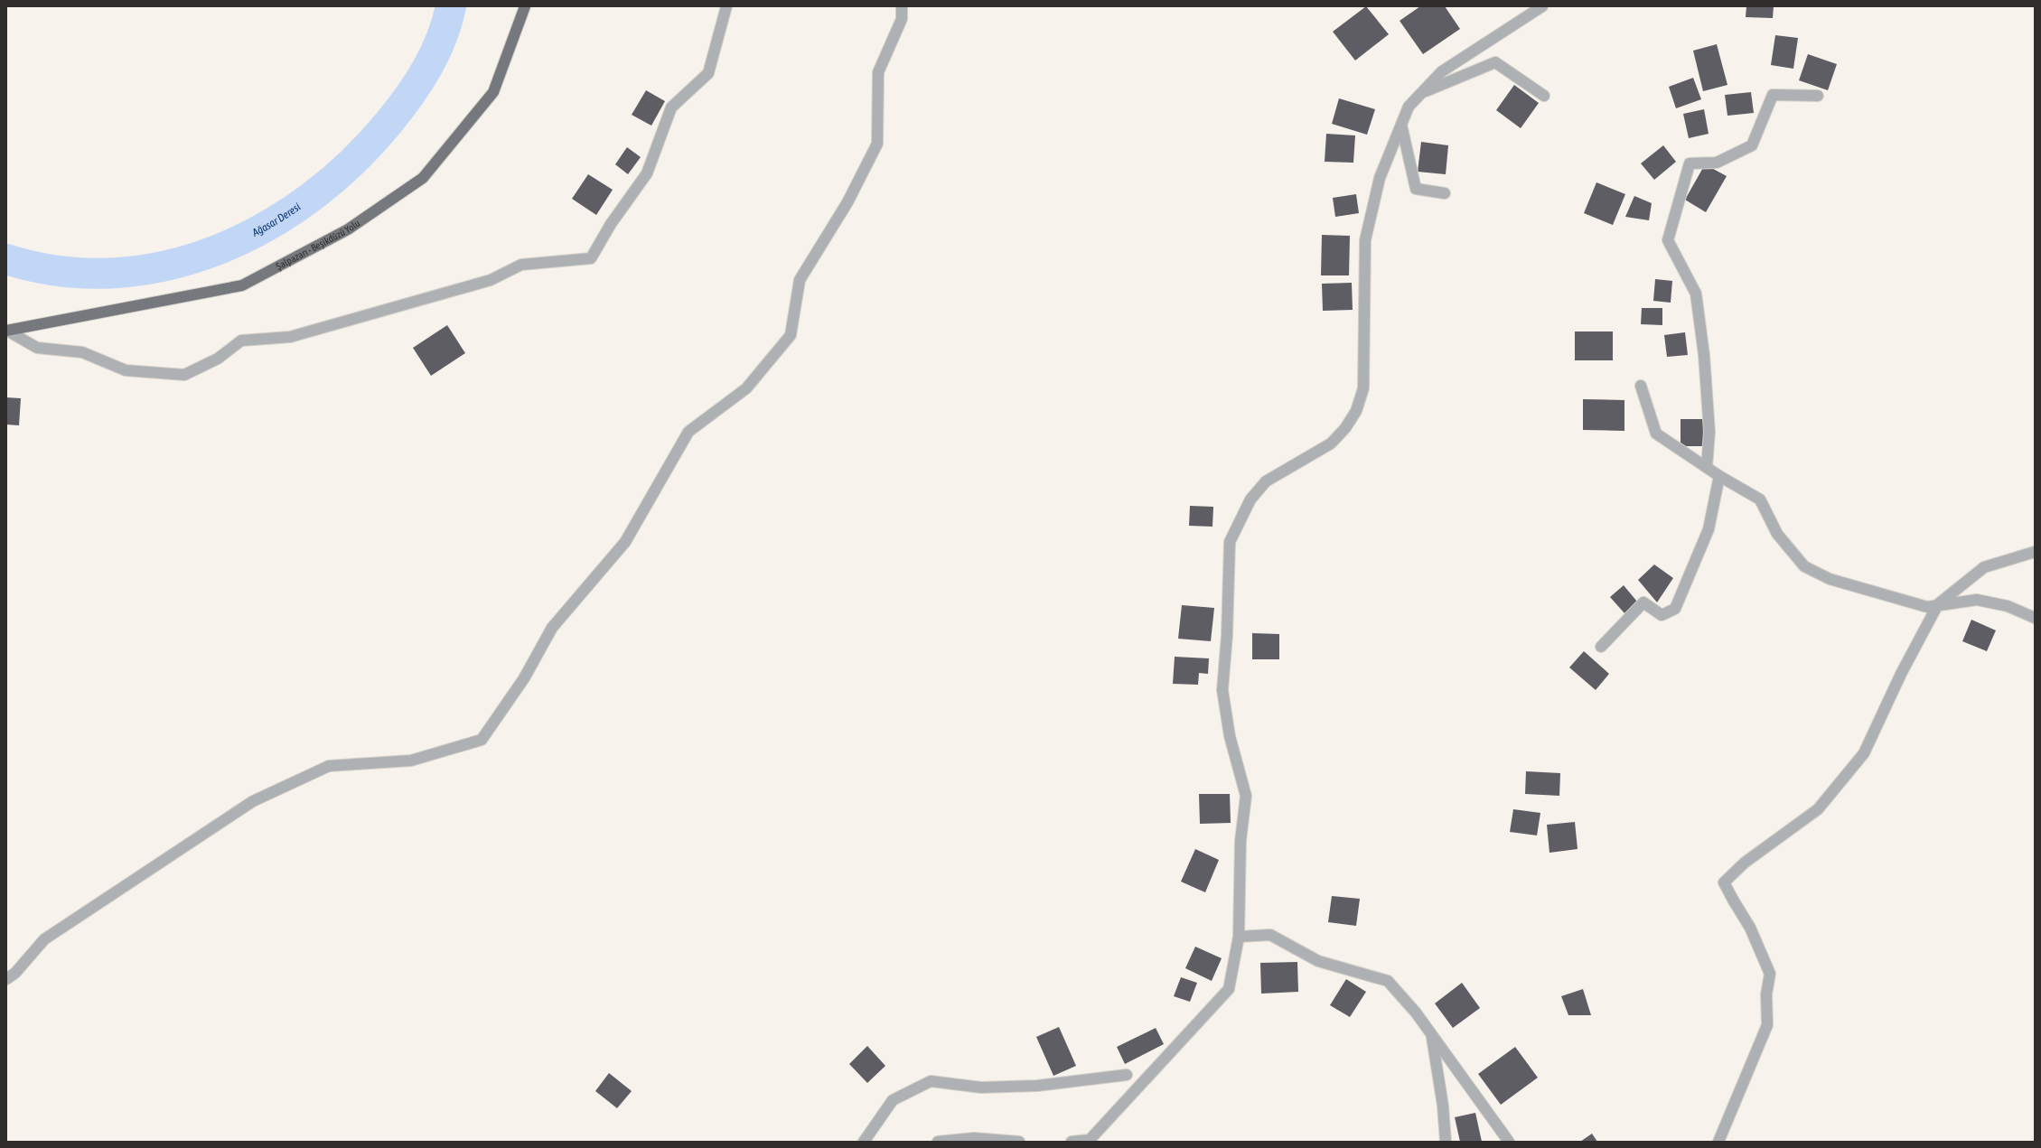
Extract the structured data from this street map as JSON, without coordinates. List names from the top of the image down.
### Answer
{
  "streets": {
    "main road": ["Şalpazarı - Beşikdüzü Yolu"]
  },
  "water": ["Ağasar Deresi"]
}
